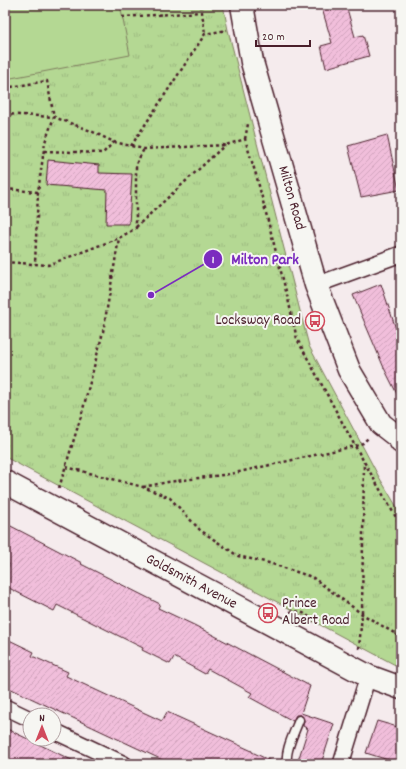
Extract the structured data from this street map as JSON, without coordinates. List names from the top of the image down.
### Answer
{
  "streets": {
    "main road": ["Milton Road", "Goldsmith Avenue"]
  },
  "places": {
    "other": ["Milton Park"],
    "bus stop": ["Locksway Road", "Prince Albert Road"]
  },
  "scale_bar": "20 m",
  "north": "top"
}
